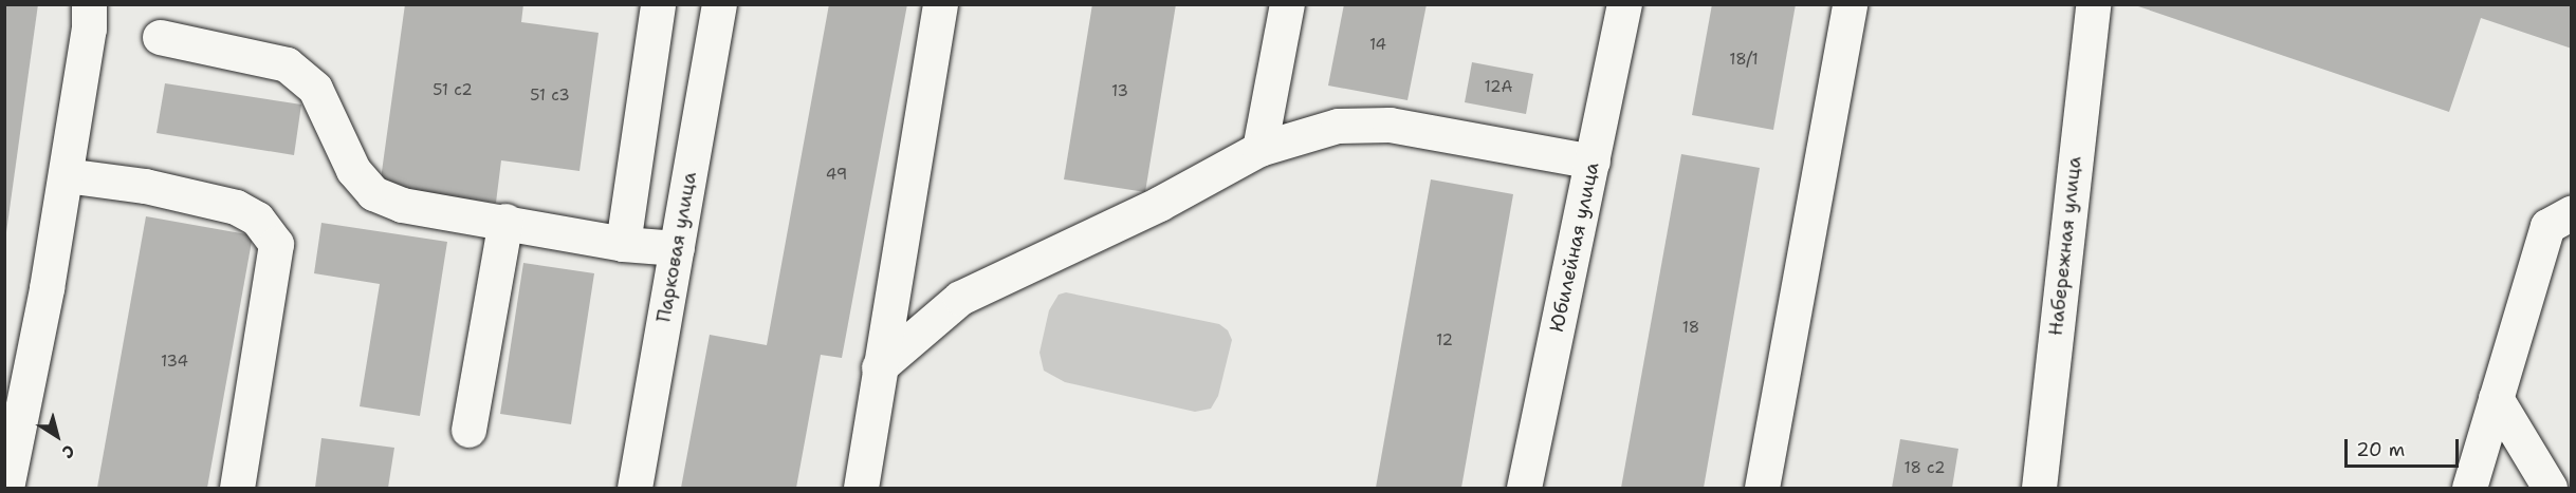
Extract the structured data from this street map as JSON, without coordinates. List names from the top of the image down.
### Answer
{
  "streets": {
    "street": ["Набережная улица", "Парковая улица", "Юбилейная улица"]
  },
  "house_numbers": [
    "14",
    "18/1",
    "12А",
    "51 с2",
    "13",
    "51 с3",
    "49",
    "18",
    "12",
    "134",
    "18 с2"
  ],
  "scale_bar": "20 m",
  "north": "bottom right"
}
